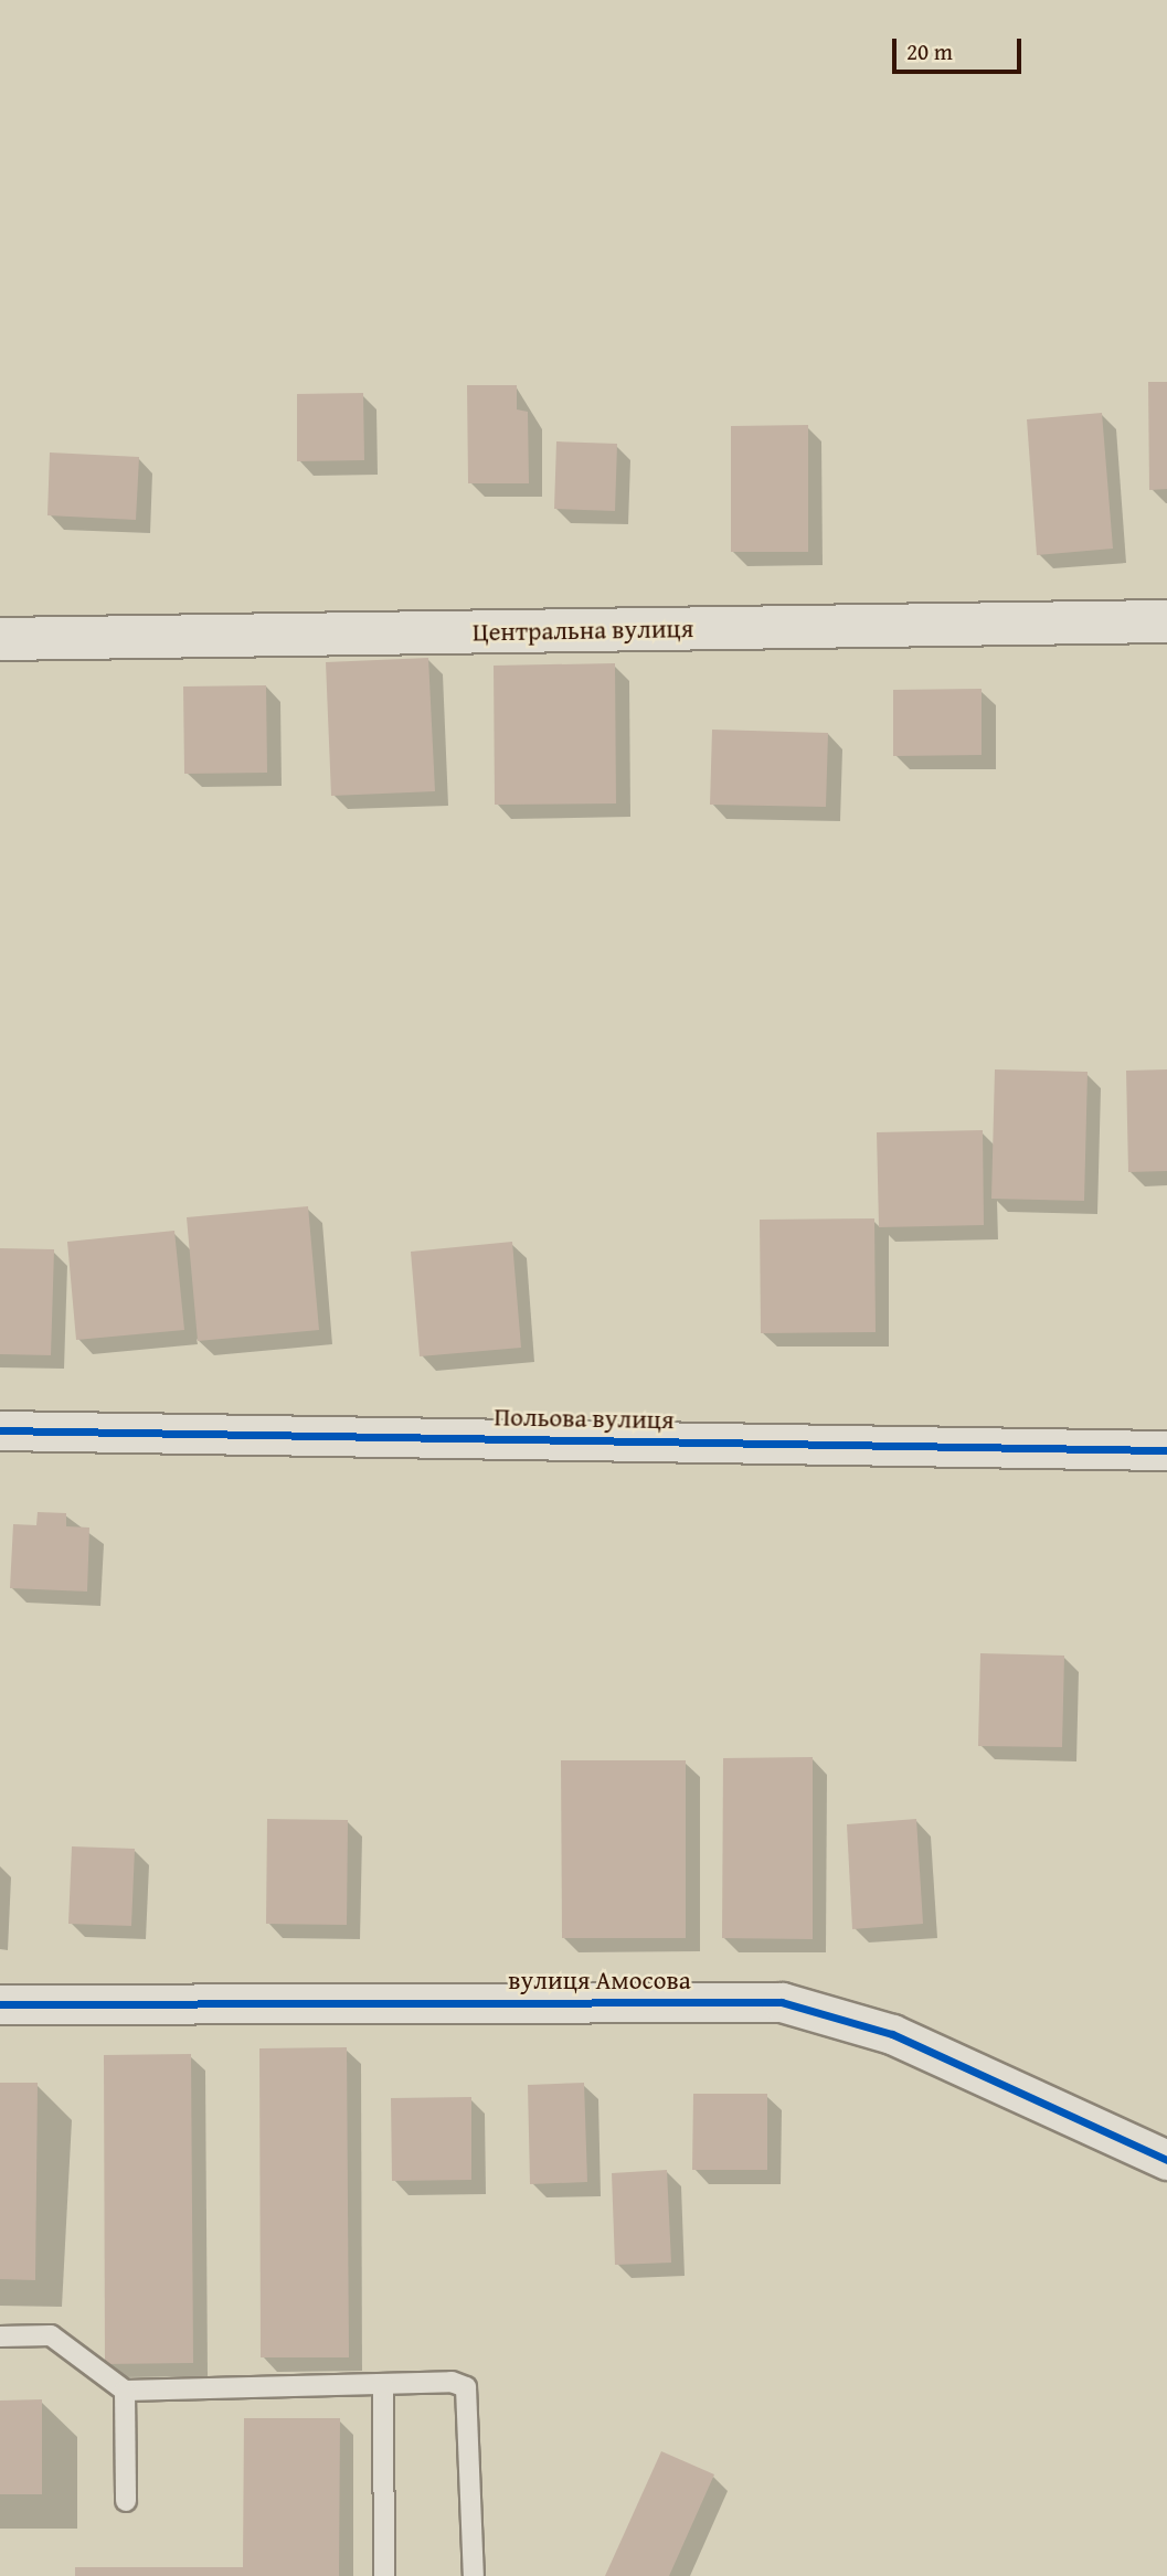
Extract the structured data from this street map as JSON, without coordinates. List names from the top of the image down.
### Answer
{
  "streets": {
    "main road": ["Центральна вулиця"],
    "street": ["Польова вулиця", "вулиця Амосова"]
  },
  "scale_bar": "20 m"
}
